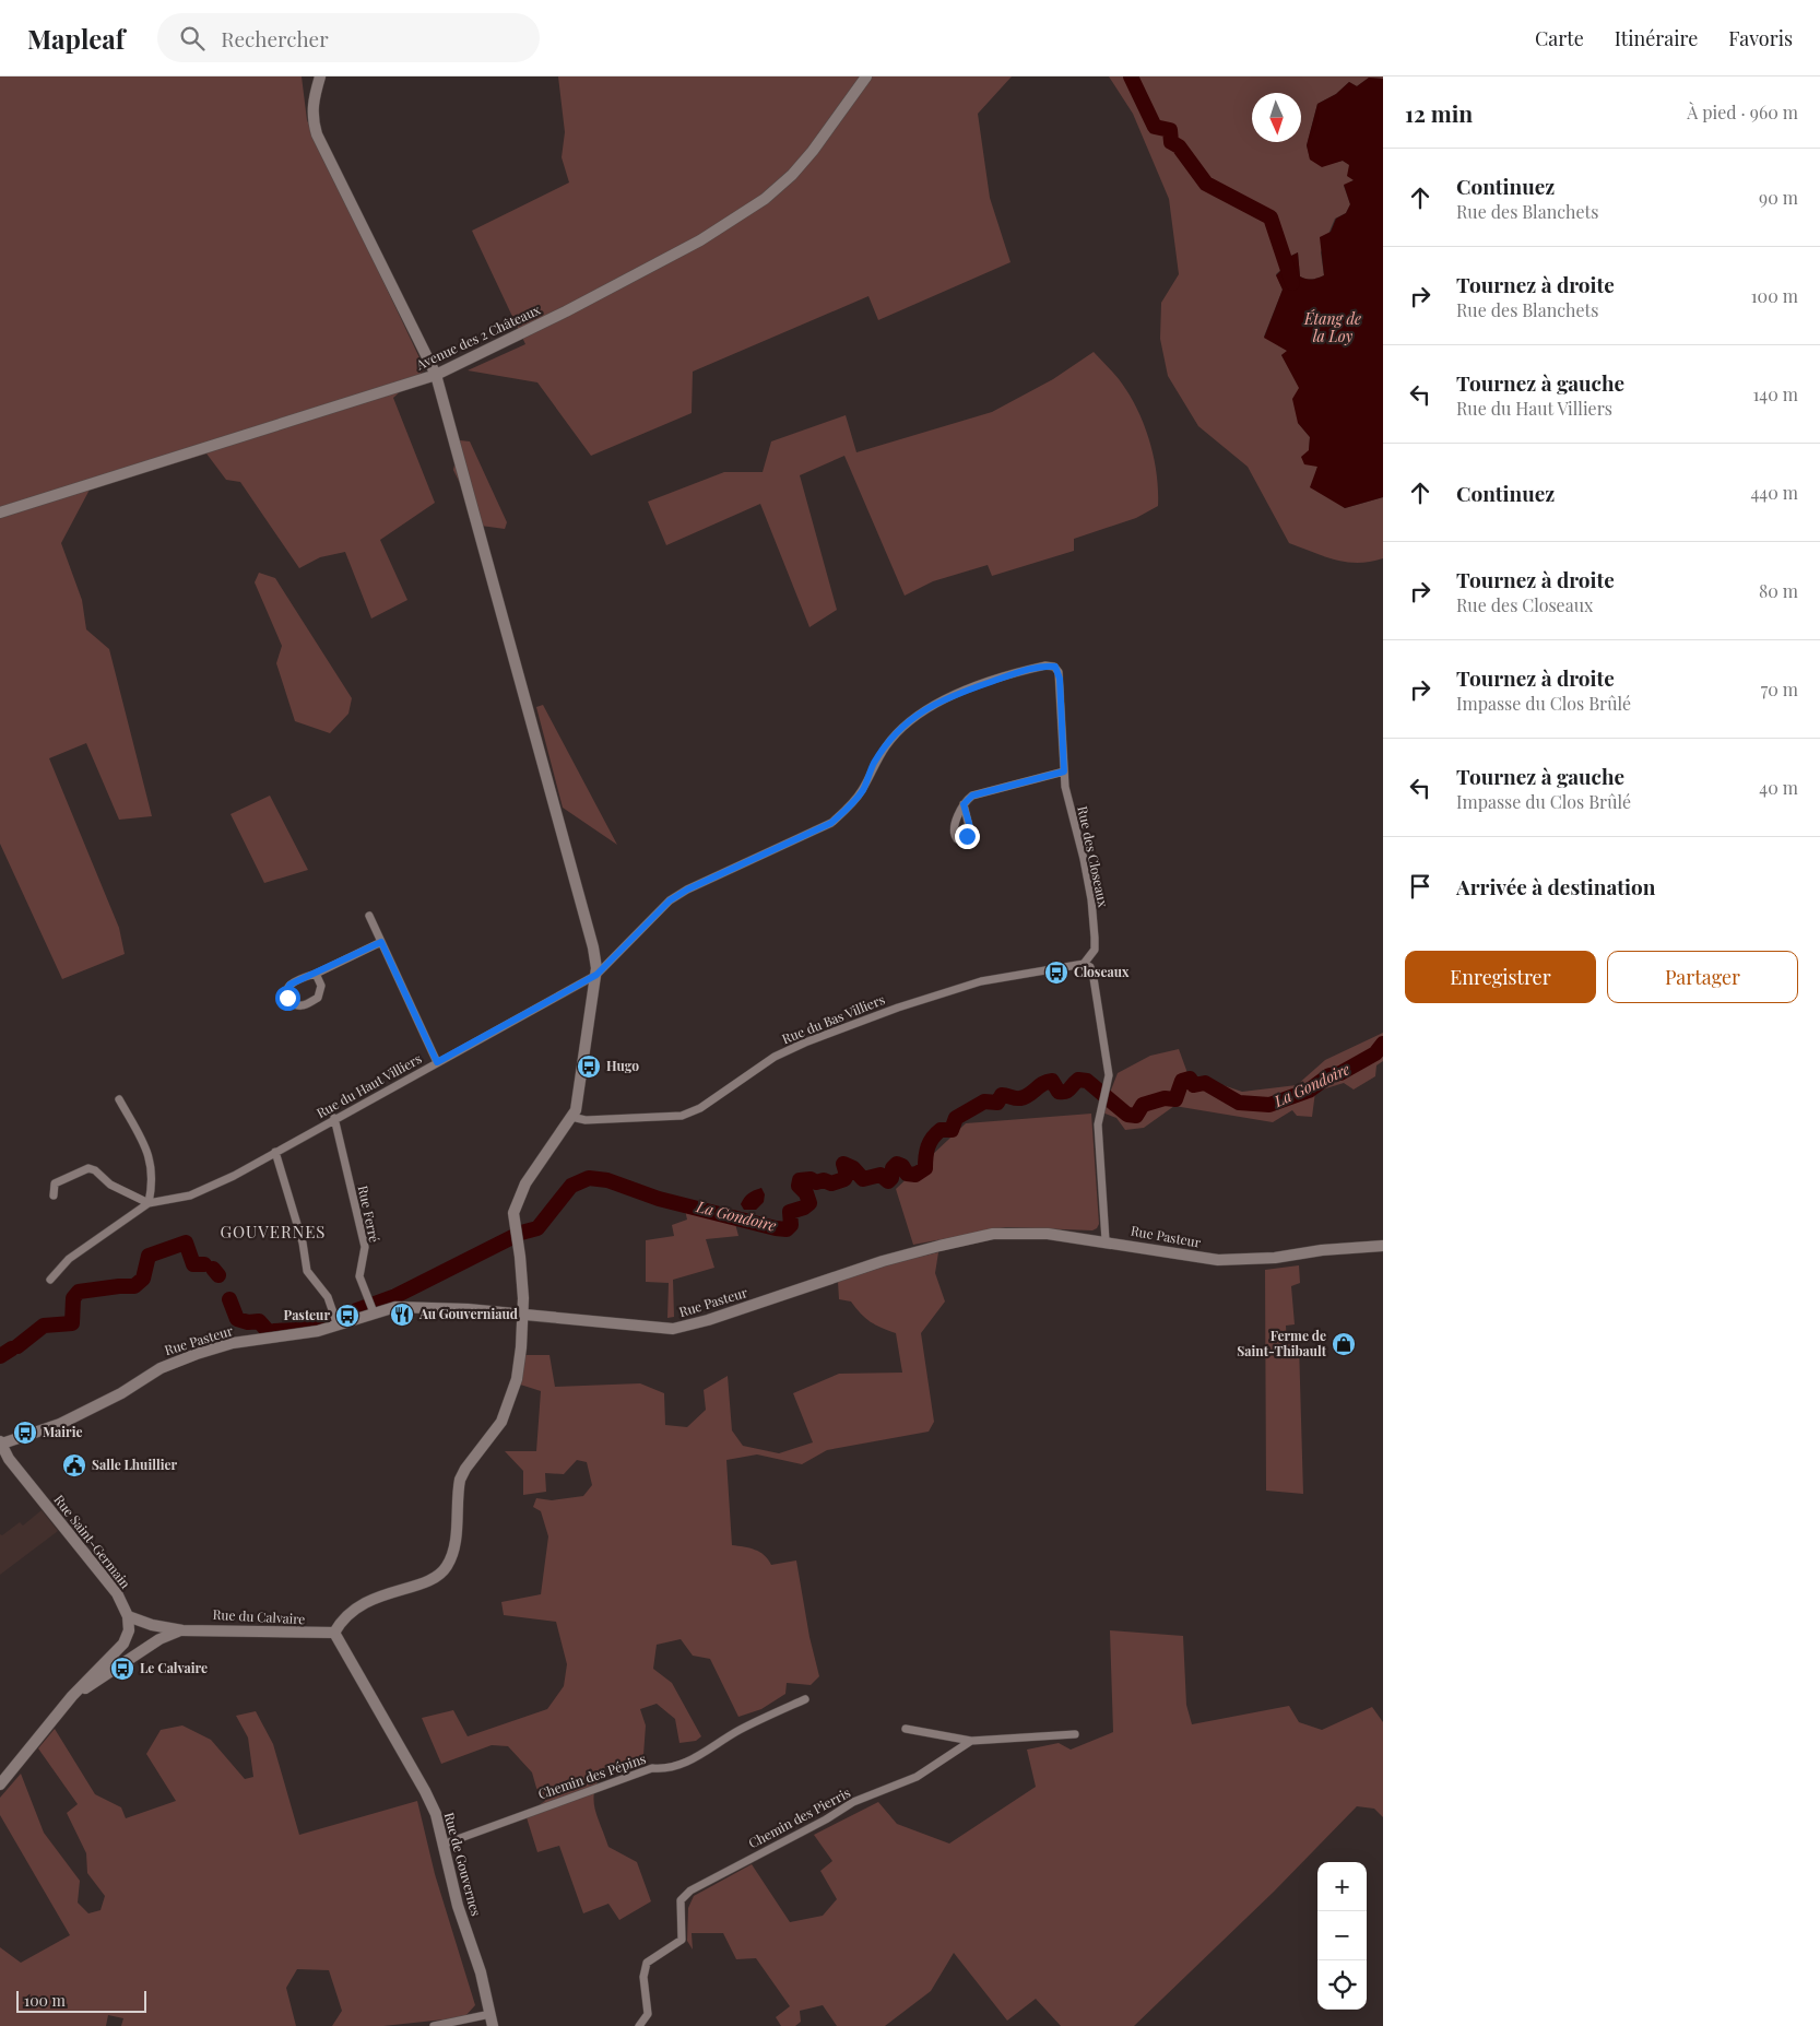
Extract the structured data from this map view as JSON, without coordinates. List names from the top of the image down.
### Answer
{
  "streets": {
    "street": [
      "Avenue des 2 Châteaux",
      "Rue des Closeaux",
      "Rue du Bas Villiers",
      "Rue du Haut Villiers",
      "Rue Ferré",
      "Rue Pasteur",
      "Rue Saint-Germain",
      "Rue du Calvaire",
      "Chemin des Pépins",
      "Chemin des Pierris",
      "Rue de Gouvernes"
    ]
  },
  "crossings": [
    ["Rue des Closeaux", "Rue du Bas Villiers"],
    ["Rue des Closeaux", "Rue du Haut Villiers"],
    ["Rue du Haut Villiers", "Rue Ferré"],
    ["Rue Ferré", "Rue Pasteur"],
    ["Rue Pasteur", "Rue Saint-Germain"],
    ["Rue Saint-Germain", "Rue du Calvaire"],
    ["Rue du Calvaire", "Rue de Gouvernes"],
    ["Chemin des Pépins", "Rue de Gouvernes"]
  ],
  "districts": ["GOUVERNES"],
  "water": ["Étang de la Loy", "La Gondoire"],
  "places": {
    "bus stop": [
      "Closeaux",
      "Hugo",
      "Pasteur",
      "Mairie",
      "Le Calvaire"
    ],
    "restaurant": ["Au Gouverniaud"],
    "shop": ["Ferme de Saint-Thibault"],
    "public building": ["Salle Lhuillier"]
  },
  "scale_bar": "100 m",
  "north": "bottom",
  "page": {
    "header": "Mapleaf",
    "search": "Rechercher",
    "nav": ["Carte", "Itinéraire", "Favoris"],
    "heading": ["12 min", "À pied · 960 m"],
    "list": [
      ["Continuez", "Rue des Blanchets", "90 m"],
      ["Tournez à droite", "Rue des Blanchets", "100 m"],
      ["Tournez à gauche", "Rue du Haut Villiers", "140 m"],
      ["Continuez", "440 m"],
      ["Tournez à droite", "Rue des Closeaux", "80 m"],
      ["Tournez à droite", "Impasse du Clos Brûlé", "70 m"],
      ["Tournez à gauche", "Impasse du Clos Brûlé", "40 m"],
      "Arrivée à destination"
    ],
    "buttons": ["Enregistrer", "Partager"],
    "map_buttons": ["+", "−"],
    "scale": "100 m"
  }
}
